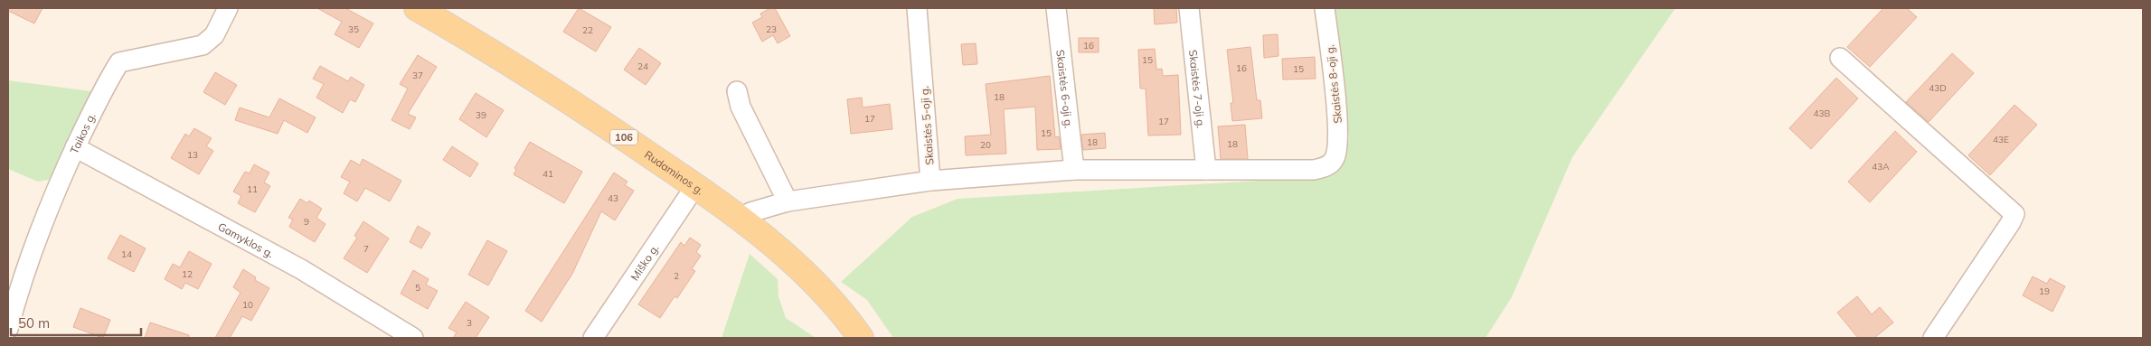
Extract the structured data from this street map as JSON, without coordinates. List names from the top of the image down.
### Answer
{
  "streets": {
    "main road": ["106", "Rudaminos g."],
    "street": [
      "Skaistės 8-oji g.",
      "Skaistės 7-oji g.",
      "Skaistės 6-oji g.",
      "Skaistės 5-oji g.",
      "Taikos g.",
      "Gamyklos g.",
      "Miško g."
    ]
  },
  "crossings": [
    ["Skaistės 8-oji g.", "Skaistės 7-oji g."],
    ["Skaistės 5-oji g.", "Rudaminos g."],
    ["Taikos g.", "Gamyklos g."],
    ["Rudaminos g.", "Miško g."]
  ],
  "house_numbers": [
    "35",
    "23",
    "22",
    "16",
    "15",
    "24",
    "16",
    "15",
    "37",
    "43D",
    "18",
    "43B",
    "39",
    "17",
    "17",
    "15",
    "43E",
    "18",
    "18",
    "20",
    "13",
    "43A",
    "41",
    "11",
    "43",
    "9",
    "7",
    "14",
    "12",
    "2",
    "5",
    "19",
    "10",
    "3"
  ],
  "scale_bar": "50 m"
}
